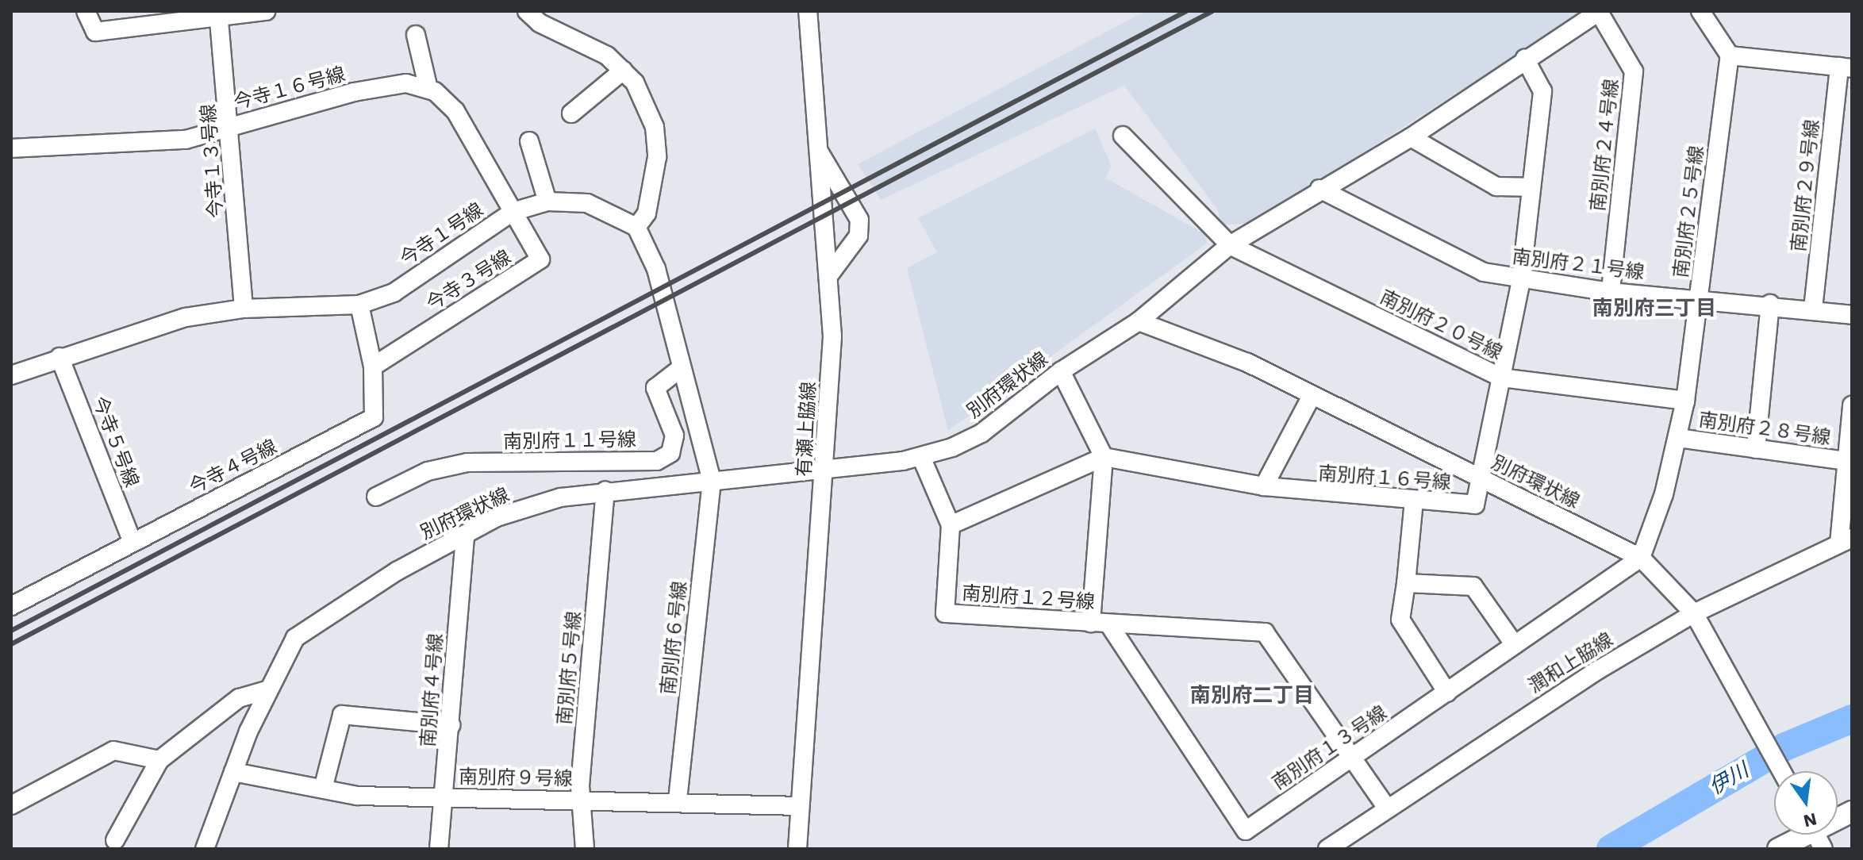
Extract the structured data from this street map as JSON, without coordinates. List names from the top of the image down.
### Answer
{
  "streets": {
    "street": [
      "今寺１６号線",
      "南別府２４号線",
      "今寺１３号線",
      "南別府２９号線",
      "南別府２５号線",
      "今寺１号線",
      "南別府２１号線",
      "今寺３号線",
      "南別府２０号線",
      "別府環状線",
      "有瀬上脇線",
      "南別府２８号線",
      "南別府１１号線",
      "今寺５号線",
      "今寺４号線",
      "南別府１６号線",
      "南別府１２号線",
      "南別府６号線",
      "潤和上脇線",
      "南別府５号線",
      "南別府４号線",
      "南別府１３号線",
      "南別府９号線"
    ]
  },
  "crossings": [
    ["今寺１６号線", "今寺１３号線"],
    ["南別府２４号線", "南別府２１号線"],
    ["今寺１３号線", "今寺１号線"],
    ["南別府２９号線", "南別府２１号線"],
    ["南別府２５号線", "南別府２１号線"],
    ["南別府２５号線", "南別府２０号線"],
    ["南別府２５号線", "別府環状線"],
    ["南別府２５号線", "南別府２８号線"],
    ["南別府２５号線", "南別府１３号線"],
    ["今寺１号線", "今寺３号線"],
    ["今寺１号線", "今寺５号線"],
    ["今寺１号線", "今寺４号線"],
    ["今寺３号線", "今寺４号線"],
    ["別府環状線", "有瀬上脇線"],
    ["別府環状線", "南別府１６号線"],
    ["別府環状線", "南別府６号線"],
    ["別府環状線", "潤和上脇線"],
    ["別府環状線", "南別府５号線"],
    ["別府環状線", "南別府４号線"],
    ["別府環状線", "南別府１３号線"],
    ["別府環状線", "南別府９号線"],
    ["有瀬上脇線", "南別府９号線"],
    ["今寺５号線", "今寺４号線"],
    ["南別府１２号線", "潤和上脇線"],
    ["南別府１２号線", "南別府１３号線"],
    ["南別府６号線", "南別府９号線"],
    ["南別府５号線", "南別府９号線"],
    ["南別府４号線", "南別府９号線"]
  ],
  "districts": ["南別府三丁目", "南別府二丁目"],
  "water": ["伊川"],
  "north": "bottom"
}
